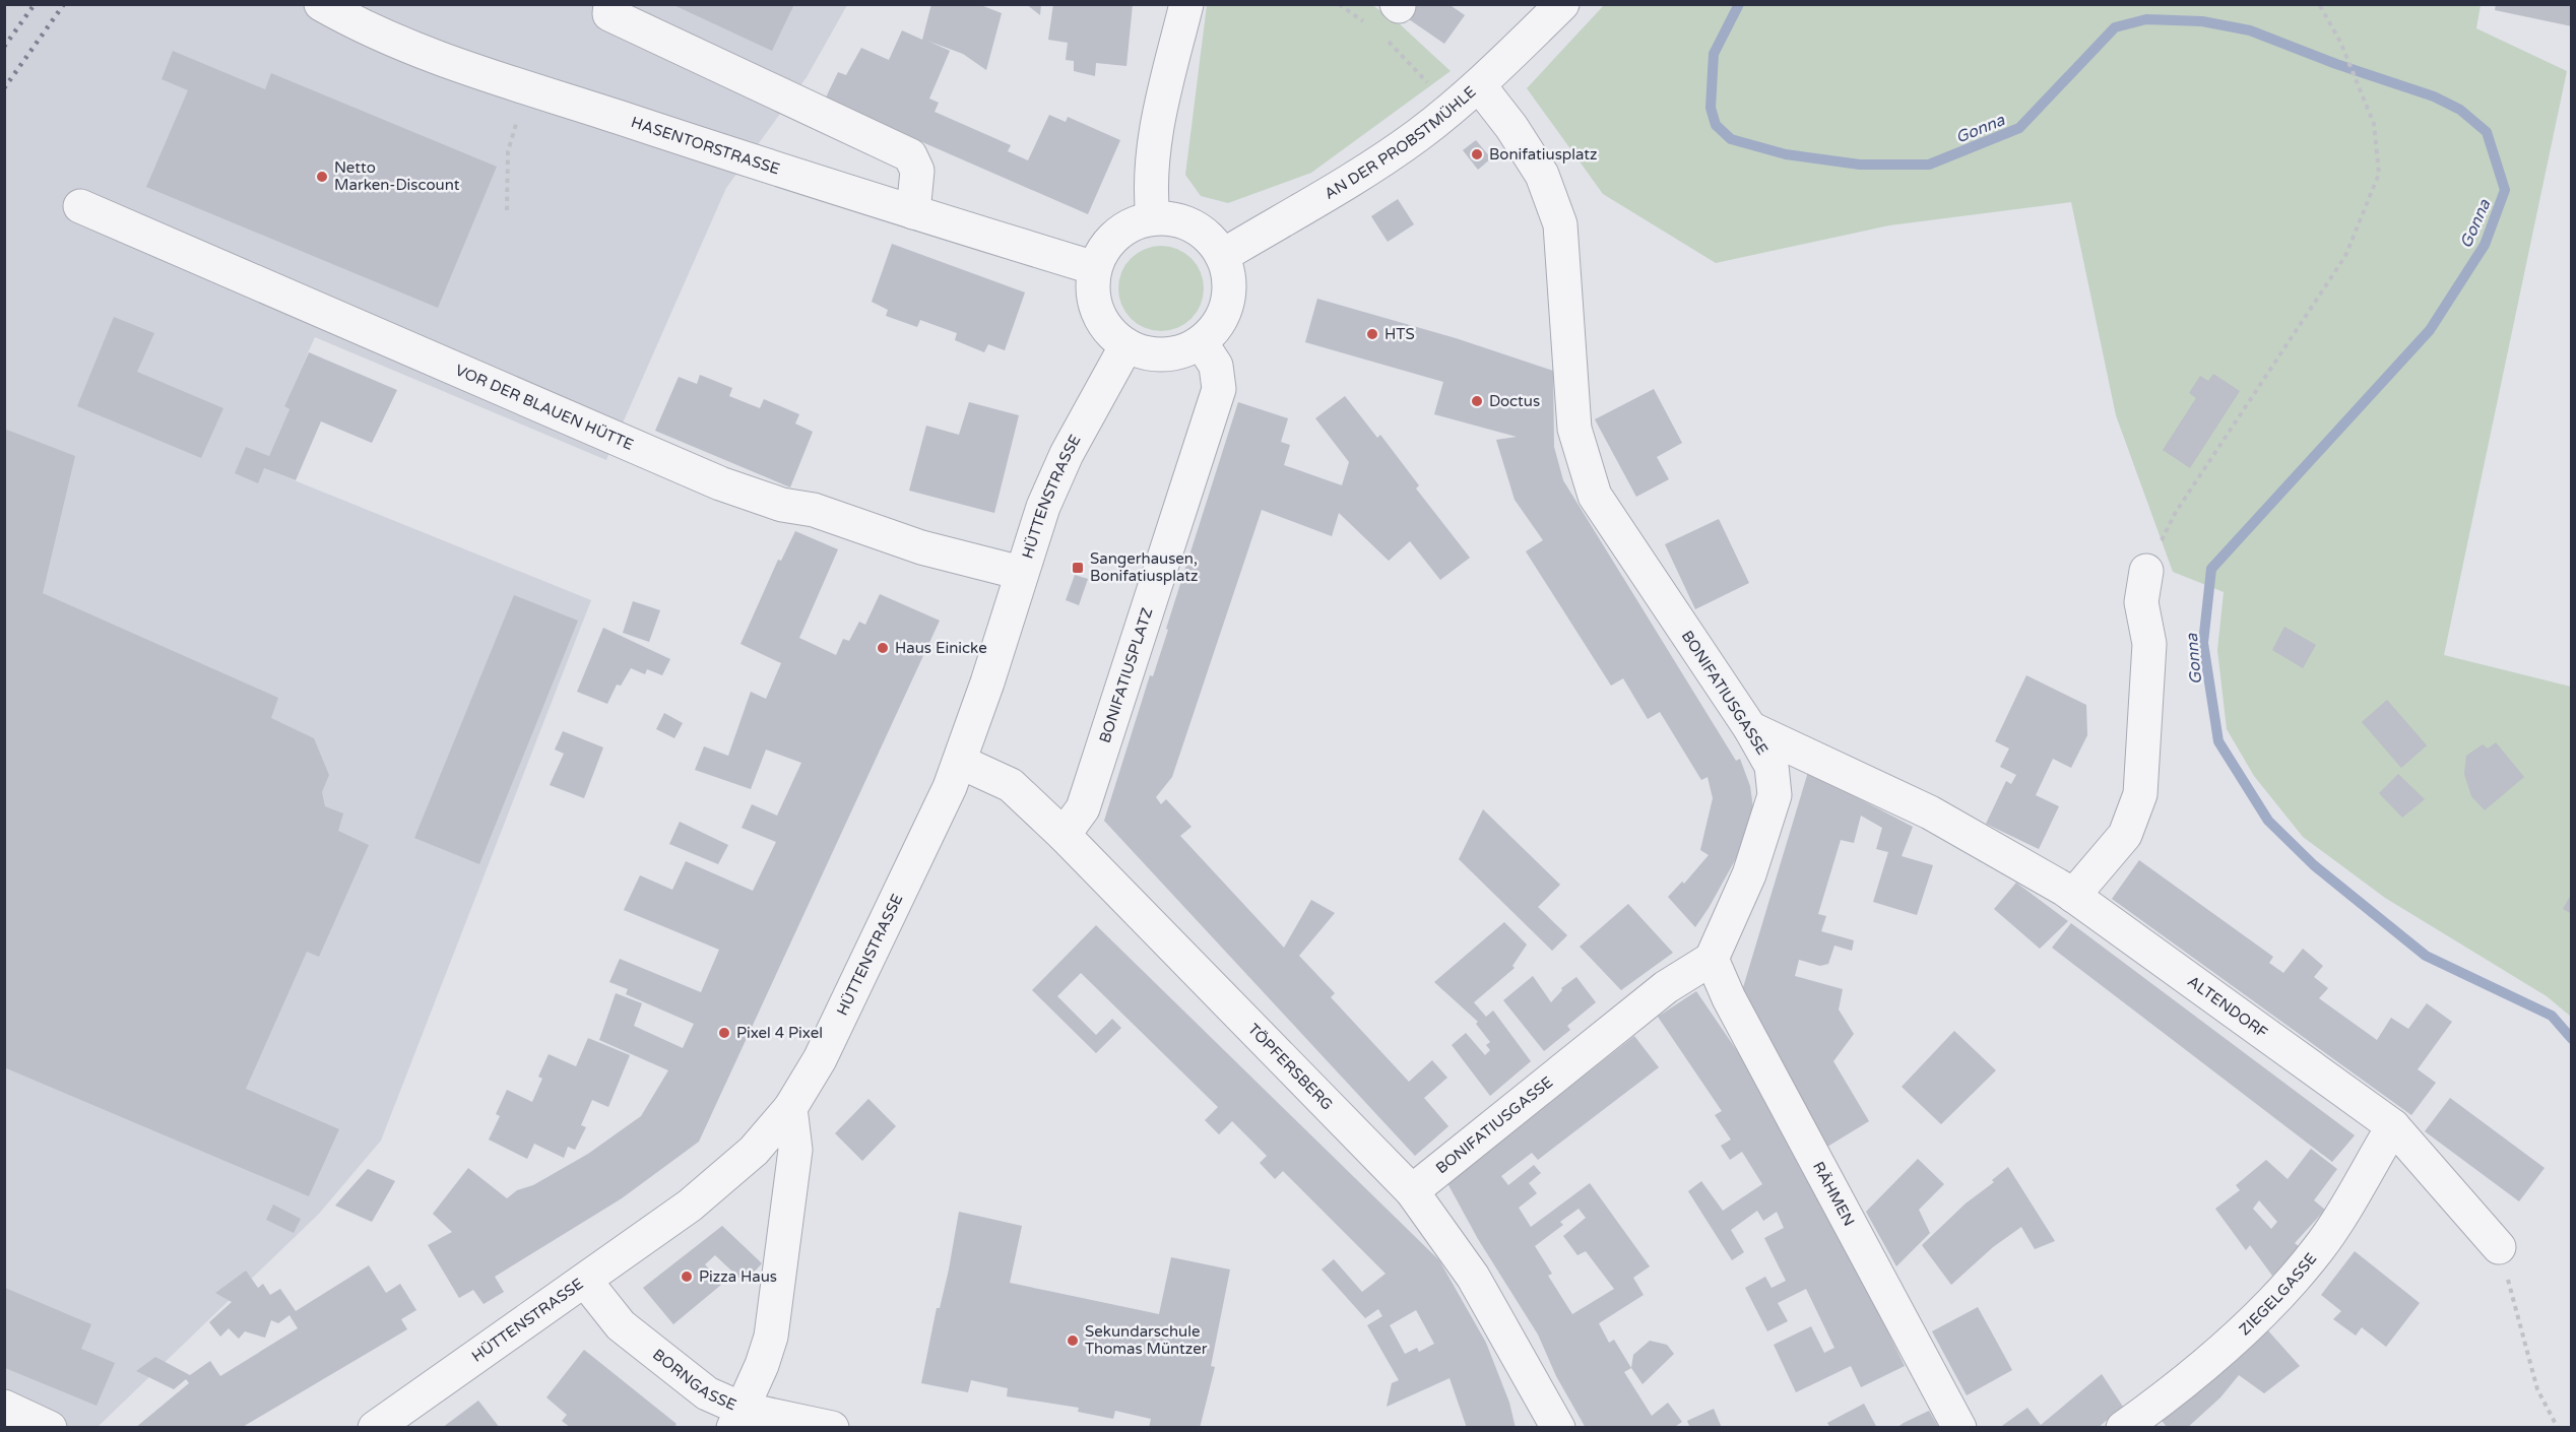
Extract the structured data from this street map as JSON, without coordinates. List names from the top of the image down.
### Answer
{
  "streets": {
    "street": [
      "AN DER PROBSTMÜHLE",
      "HASENTORSTRASSE",
      "VOR DER BLAUEN HÜTTE",
      "HÜTTENSTRASSE",
      "BONIFATIUSPLATZ",
      "BONIFATIUSGASSE",
      "ALTENDORF",
      "TÖPFERSBERG",
      "RÄHMEN",
      "ZIEGELGASSE",
      "BORNGASSE"
    ]
  },
  "crossings": [
    ["AN DER PROBSTMÜHLE", "HASENTORSTRASSE"],
    ["AN DER PROBSTMÜHLE", "HÜTTENSTRASSE"],
    ["AN DER PROBSTMÜHLE", "BONIFATIUSPLATZ"],
    ["AN DER PROBSTMÜHLE", "BONIFATIUSGASSE"],
    ["HASENTORSTRASSE", "HÜTTENSTRASSE"],
    ["HASENTORSTRASSE", "BONIFATIUSPLATZ"],
    ["VOR DER BLAUEN HÜTTE", "HÜTTENSTRASSE"],
    ["HÜTTENSTRASSE", "BONIFATIUSPLATZ"],
    ["HÜTTENSTRASSE", "TÖPFERSBERG"],
    ["HÜTTENSTRASSE", "BORNGASSE"],
    ["BONIFATIUSPLATZ", "TÖPFERSBERG"],
    ["BONIFATIUSGASSE", "ALTENDORF"],
    ["BONIFATIUSGASSE", "TÖPFERSBERG"],
    ["BONIFATIUSGASSE", "RÄHMEN"],
    ["ALTENDORF", "ZIEGELGASSE"]
  ],
  "water": ["Gonna"],
  "places": {
    "other": [
      "Bonifatiusplatz",
      "Netto Marken-Discount",
      "HTS",
      "Doctus",
      "Haus Einicke",
      "Pixel 4 Pixel",
      "Pizza Haus",
      "Sekundarschule Thomas Müntzer"
    ],
    "transit": ["Sangerhausen, Bonifatiusplatz"]
  }
}
